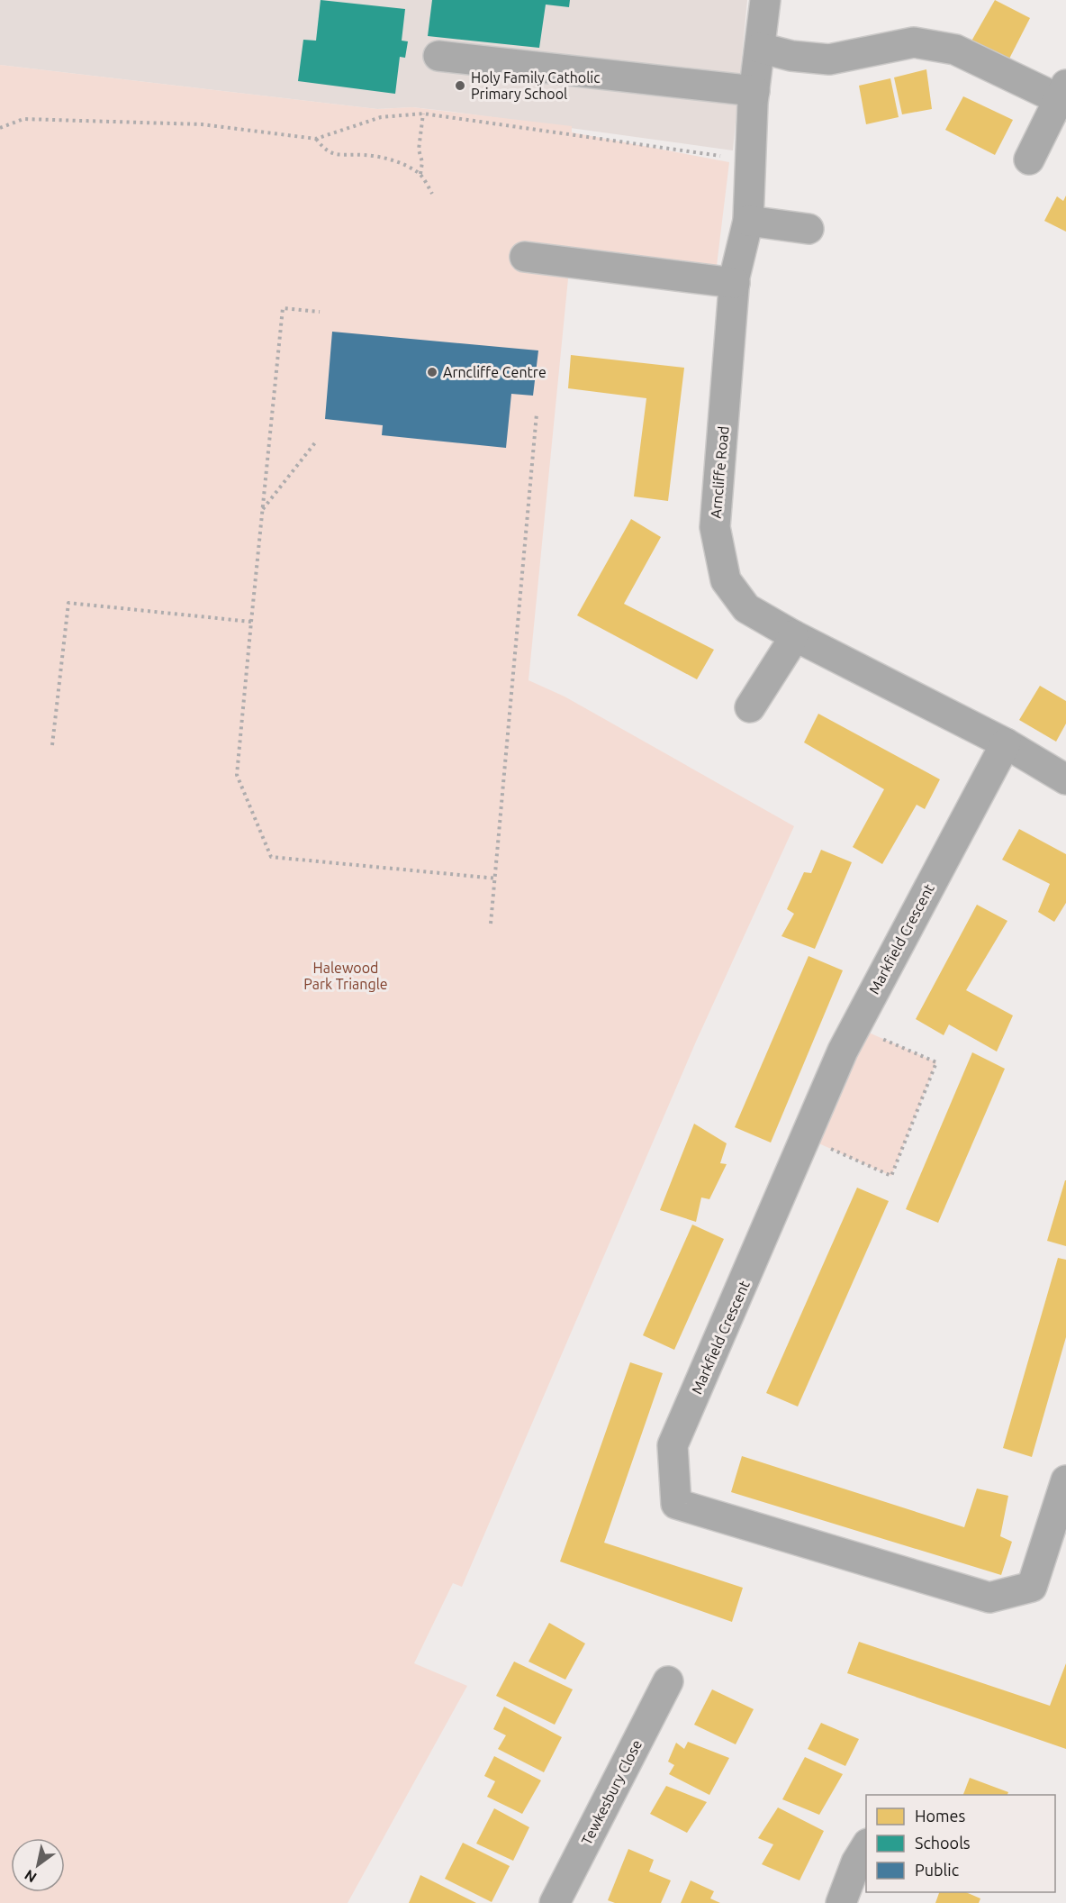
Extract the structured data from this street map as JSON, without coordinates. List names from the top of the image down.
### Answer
{
  "streets": {
    "street": ["Arncliffe Road", "Markfield Crescent", "Tewkesbury Close"]
  },
  "crossings": [
    ["Arncliffe Road", "Markfield Crescent"]
  ],
  "parks": ["Halewood Park Triangle"],
  "places": ["Holy Family Catholic Primary School", "Arncliffe Centre"],
  "legend": ["Homes", "Schools", "Public"],
  "north": "bottom left"
}
